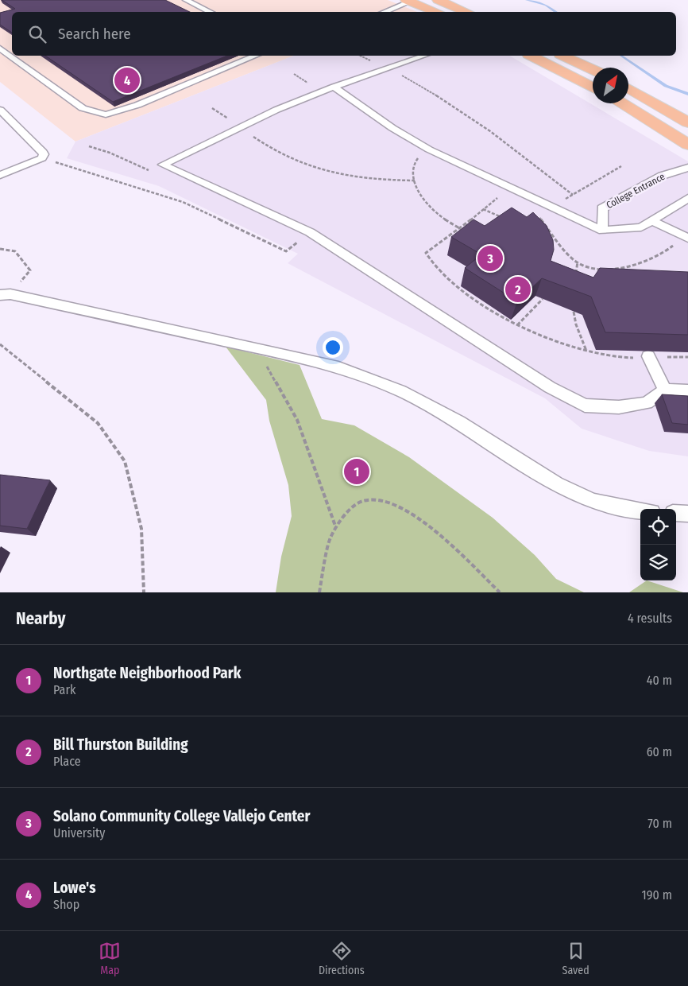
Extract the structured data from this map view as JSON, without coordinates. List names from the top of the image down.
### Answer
{
  "streets": {
    "lane": ["College Entrance"]
  },
  "north": "top right",
  "page": {
    "search": "Search here",
    "pins": [
      "4",
      "3",
      "2",
      "1"
    ],
    "heading": ["Nearby", "4 results"],
    "list": [
      {
        "mark": "1",
        "name": "Northgate Neighborhood Park",
        "note": "Park",
        "value": "40 m"
      },
      {
        "mark": "2",
        "name": "Bill Thurston Building",
        "note": "Place",
        "value": "60 m"
      },
      {
        "mark": "3",
        "name": "Solano Community College Vallejo Center",
        "note": "University",
        "value": "70 m"
      },
      {
        "mark": "4",
        "name": "Lowe's",
        "note": "Shop",
        "value": "190 m"
      }
    ],
    "nav": ["Map", "Directions", "Saved"]
  }
}
